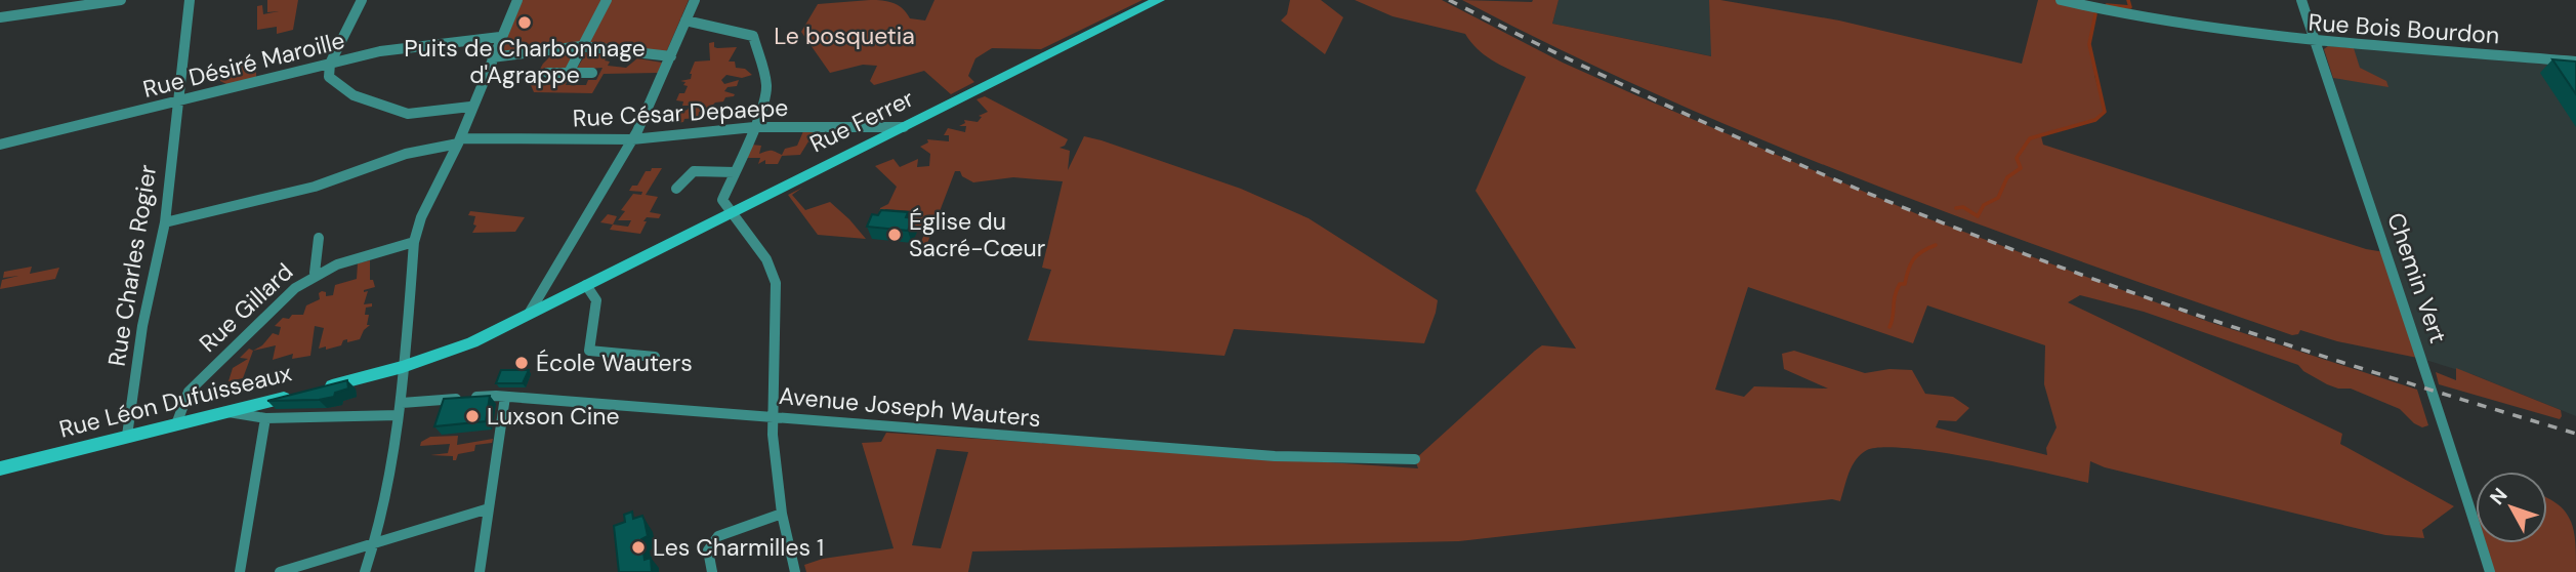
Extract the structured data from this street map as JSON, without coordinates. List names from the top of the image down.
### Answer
{
  "streets": {
    "main road": ["Rue Ferrer", "Rue Léon Dufuisseaux"],
    "street": [
      "Rue Bois Bourdon",
      "Rue Désiré Maroille",
      "Rue César Depaepe",
      "Rue Charles Rogier",
      "Chemin Vert",
      "Rue Gillard",
      "Avenue Joseph Wauters"
    ]
  },
  "crossings": [
    ["Rue Bois Bourdon", "Chemin Vert"],
    ["Rue Désiré Maroille", "Rue Charles Rogier"],
    ["Rue César Depaepe", "Rue Ferrer"],
    ["Rue César Depaepe", "Rue Charles Rogier"],
    ["Rue Ferrer", "Rue Léon Dufuisseaux"],
    ["Rue Charles Rogier", "Rue Léon Dufuisseaux"],
    ["Rue Gillard", "Rue Léon Dufuisseaux"],
    ["Rue Léon Dufuisseaux", "Avenue Joseph Wauters"]
  ],
  "parks": ["Le bosquetia"],
  "places": [
    "Puits de Charbonnage d'Agrappe",
    "Église du Sacré-Cœur",
    "École Wauters",
    "Luxson Cine",
    "Les Charmilles 1"
  ],
  "north": "top left"
}
